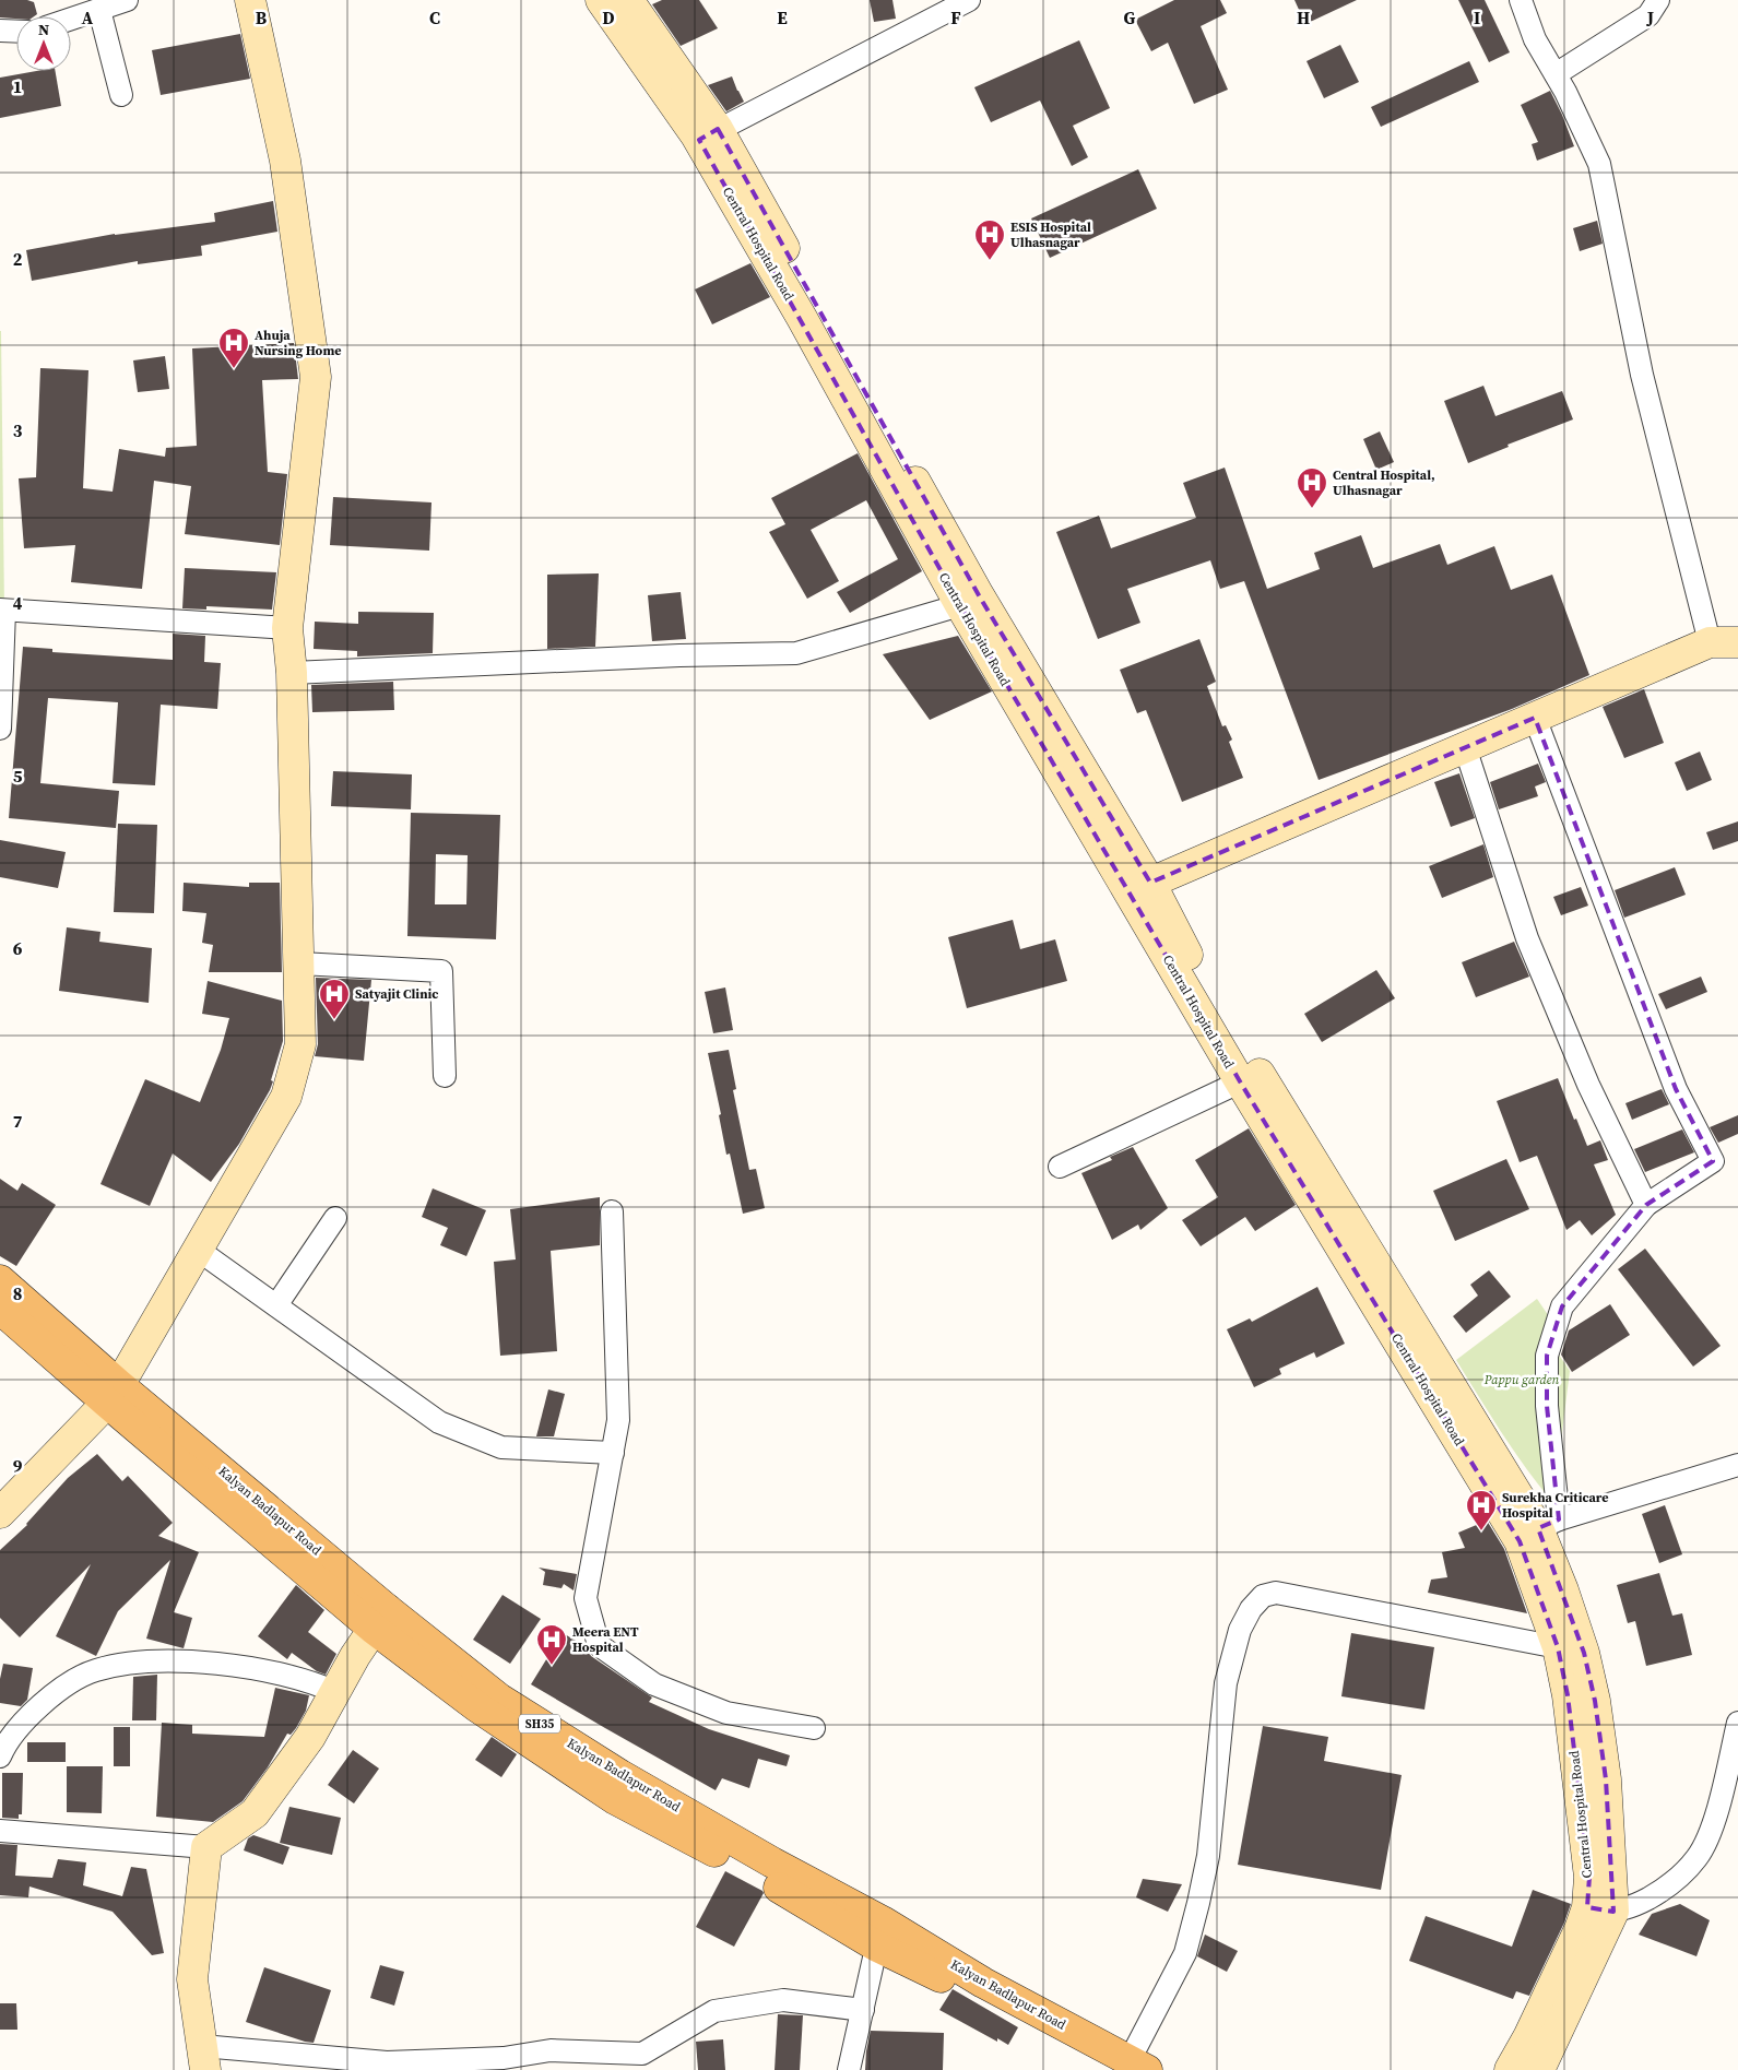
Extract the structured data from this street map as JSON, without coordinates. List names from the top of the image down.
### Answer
{
  "streets": {
    "main road": ["Kalyan Badlapur Road", "SH35"],
    "street": ["Central Hospital Road"]
  },
  "parks": ["Pappu garden"],
  "places": {
    "hospital": [
      "ESIS Hospital Ulhasnagar",
      "Ahuja Nursing Home",
      "Central Hospital, Ulhasnagar",
      "Satyajit Clinic",
      "Surekha Criticare Hospital",
      "Meera ENT Hospital"
    ]
  },
  "north": "top",
  "grid": {
    "columns": [
      "A",
      "B",
      "C",
      "D",
      "E",
      "F",
      "G",
      "H",
      "I",
      "J"
    ],
    "rows": [
      "1",
      "2",
      "3",
      "4",
      "5",
      "6",
      "7",
      "8",
      "9"
    ]
  }
}
